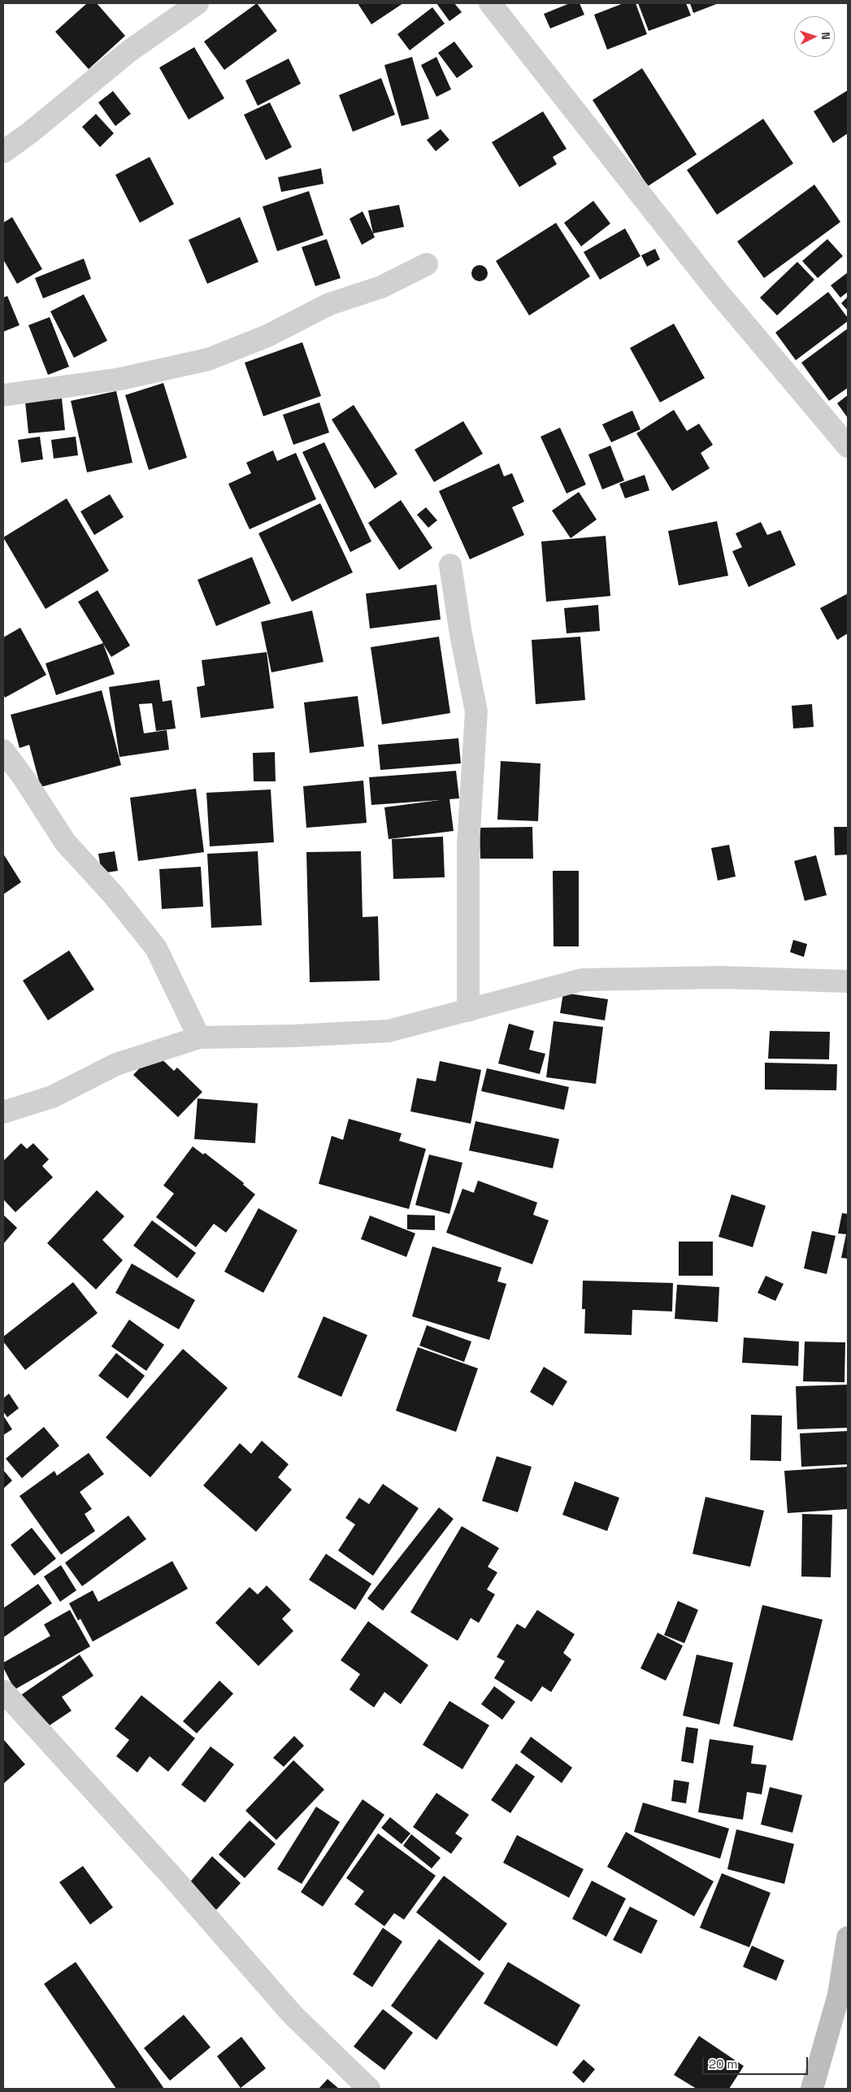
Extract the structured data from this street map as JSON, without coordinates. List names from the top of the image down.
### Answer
{
  "scale_bar": "20 m",
  "north": "right"
}
